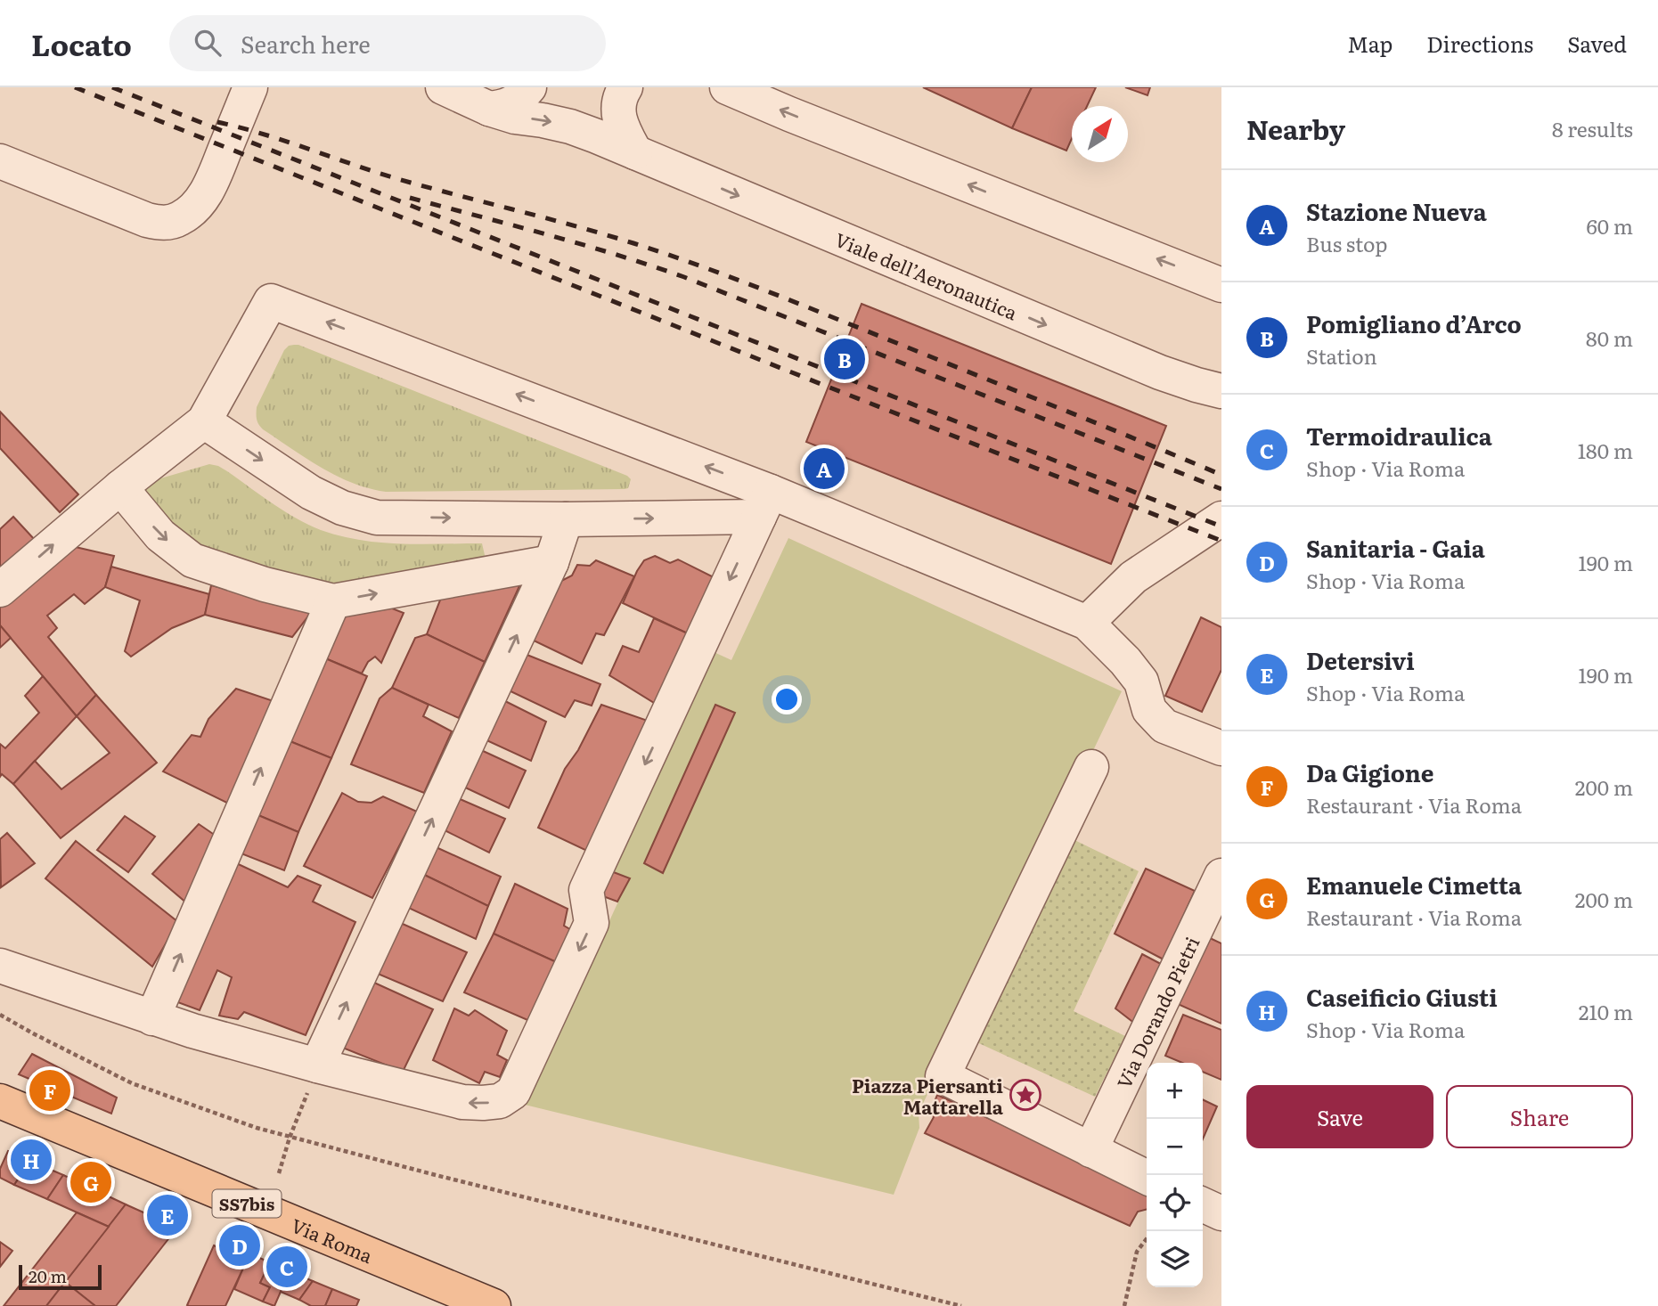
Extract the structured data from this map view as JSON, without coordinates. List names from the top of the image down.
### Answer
{
  "streets": {
    "main road": ["SS7bis", "Via Roma"],
    "street": ["Viale dell’Aeronautica", "Via Dorando Pietri"]
  },
  "places": {
    "place": ["Piazza Piersanti Mattarella"]
  },
  "scale_bar": "20 m",
  "north": "top right",
  "page": {
    "header": "Locato",
    "search": "Search here",
    "nav": ["Map", "Directions", "Saved"],
    "heading": ["Nearby", "8 results"],
    "list": [
      {
        "mark": "A",
        "name": "Stazione Nueva",
        "note": "Bus stop",
        "value": "60 m"
      },
      {
        "mark": "B",
        "name": "Pomigliano d’Arco",
        "note": "Station",
        "value": "80 m"
      },
      {
        "mark": "C",
        "name": "Termoidraulica",
        "note": "Shop · Via Roma",
        "value": "180 m"
      },
      {
        "mark": "D",
        "name": "Sanitaria - Gaia",
        "note": "Shop · Via Roma",
        "value": "190 m"
      },
      {
        "mark": "E",
        "name": "Detersivi",
        "note": "Shop · Via Roma",
        "value": "190 m"
      },
      {
        "mark": "F",
        "name": "Da Gigione",
        "note": "Restaurant · Via Roma",
        "value": "200 m"
      },
      {
        "mark": "G",
        "name": "Emanuele Cimetta",
        "note": "Restaurant · Via Roma",
        "value": "200 m"
      },
      {
        "mark": "H",
        "name": "Caseificio Giusti",
        "note": "Shop · Via Roma",
        "value": "210 m"
      }
    ],
    "pins": [
      "B",
      "A",
      "F",
      "H",
      "G",
      "E",
      "D",
      "C"
    ],
    "map_buttons": ["+", "−"],
    "buttons": ["Save", "Share"],
    "scale": "20 m"
  }
}
